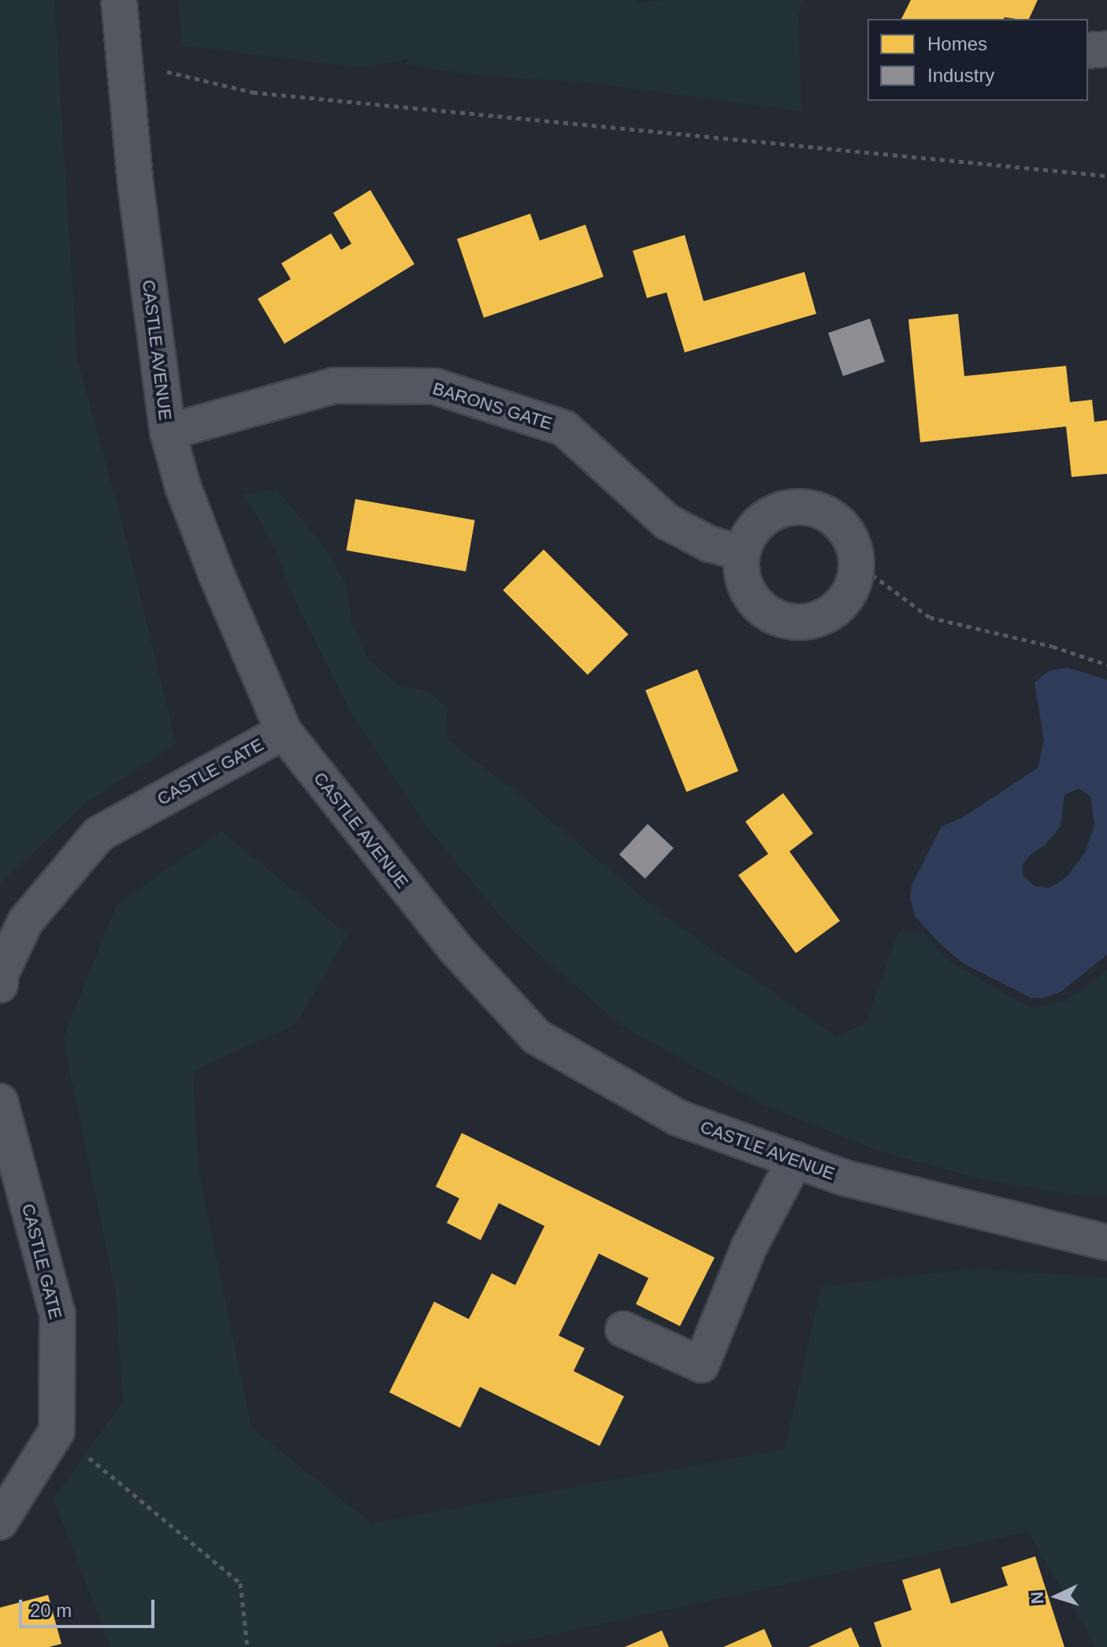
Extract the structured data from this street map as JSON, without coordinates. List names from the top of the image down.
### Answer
{
  "streets": {
    "street": ["CASTLE AVENUE", "BARONS GATE", "CASTLE GATE"]
  },
  "crossings": [
    ["CASTLE AVENUE", "BARONS GATE"],
    ["CASTLE AVENUE", "CASTLE GATE"]
  ],
  "legend": ["Homes", "Industry"],
  "scale_bar": "20 m",
  "north": "left"
}
